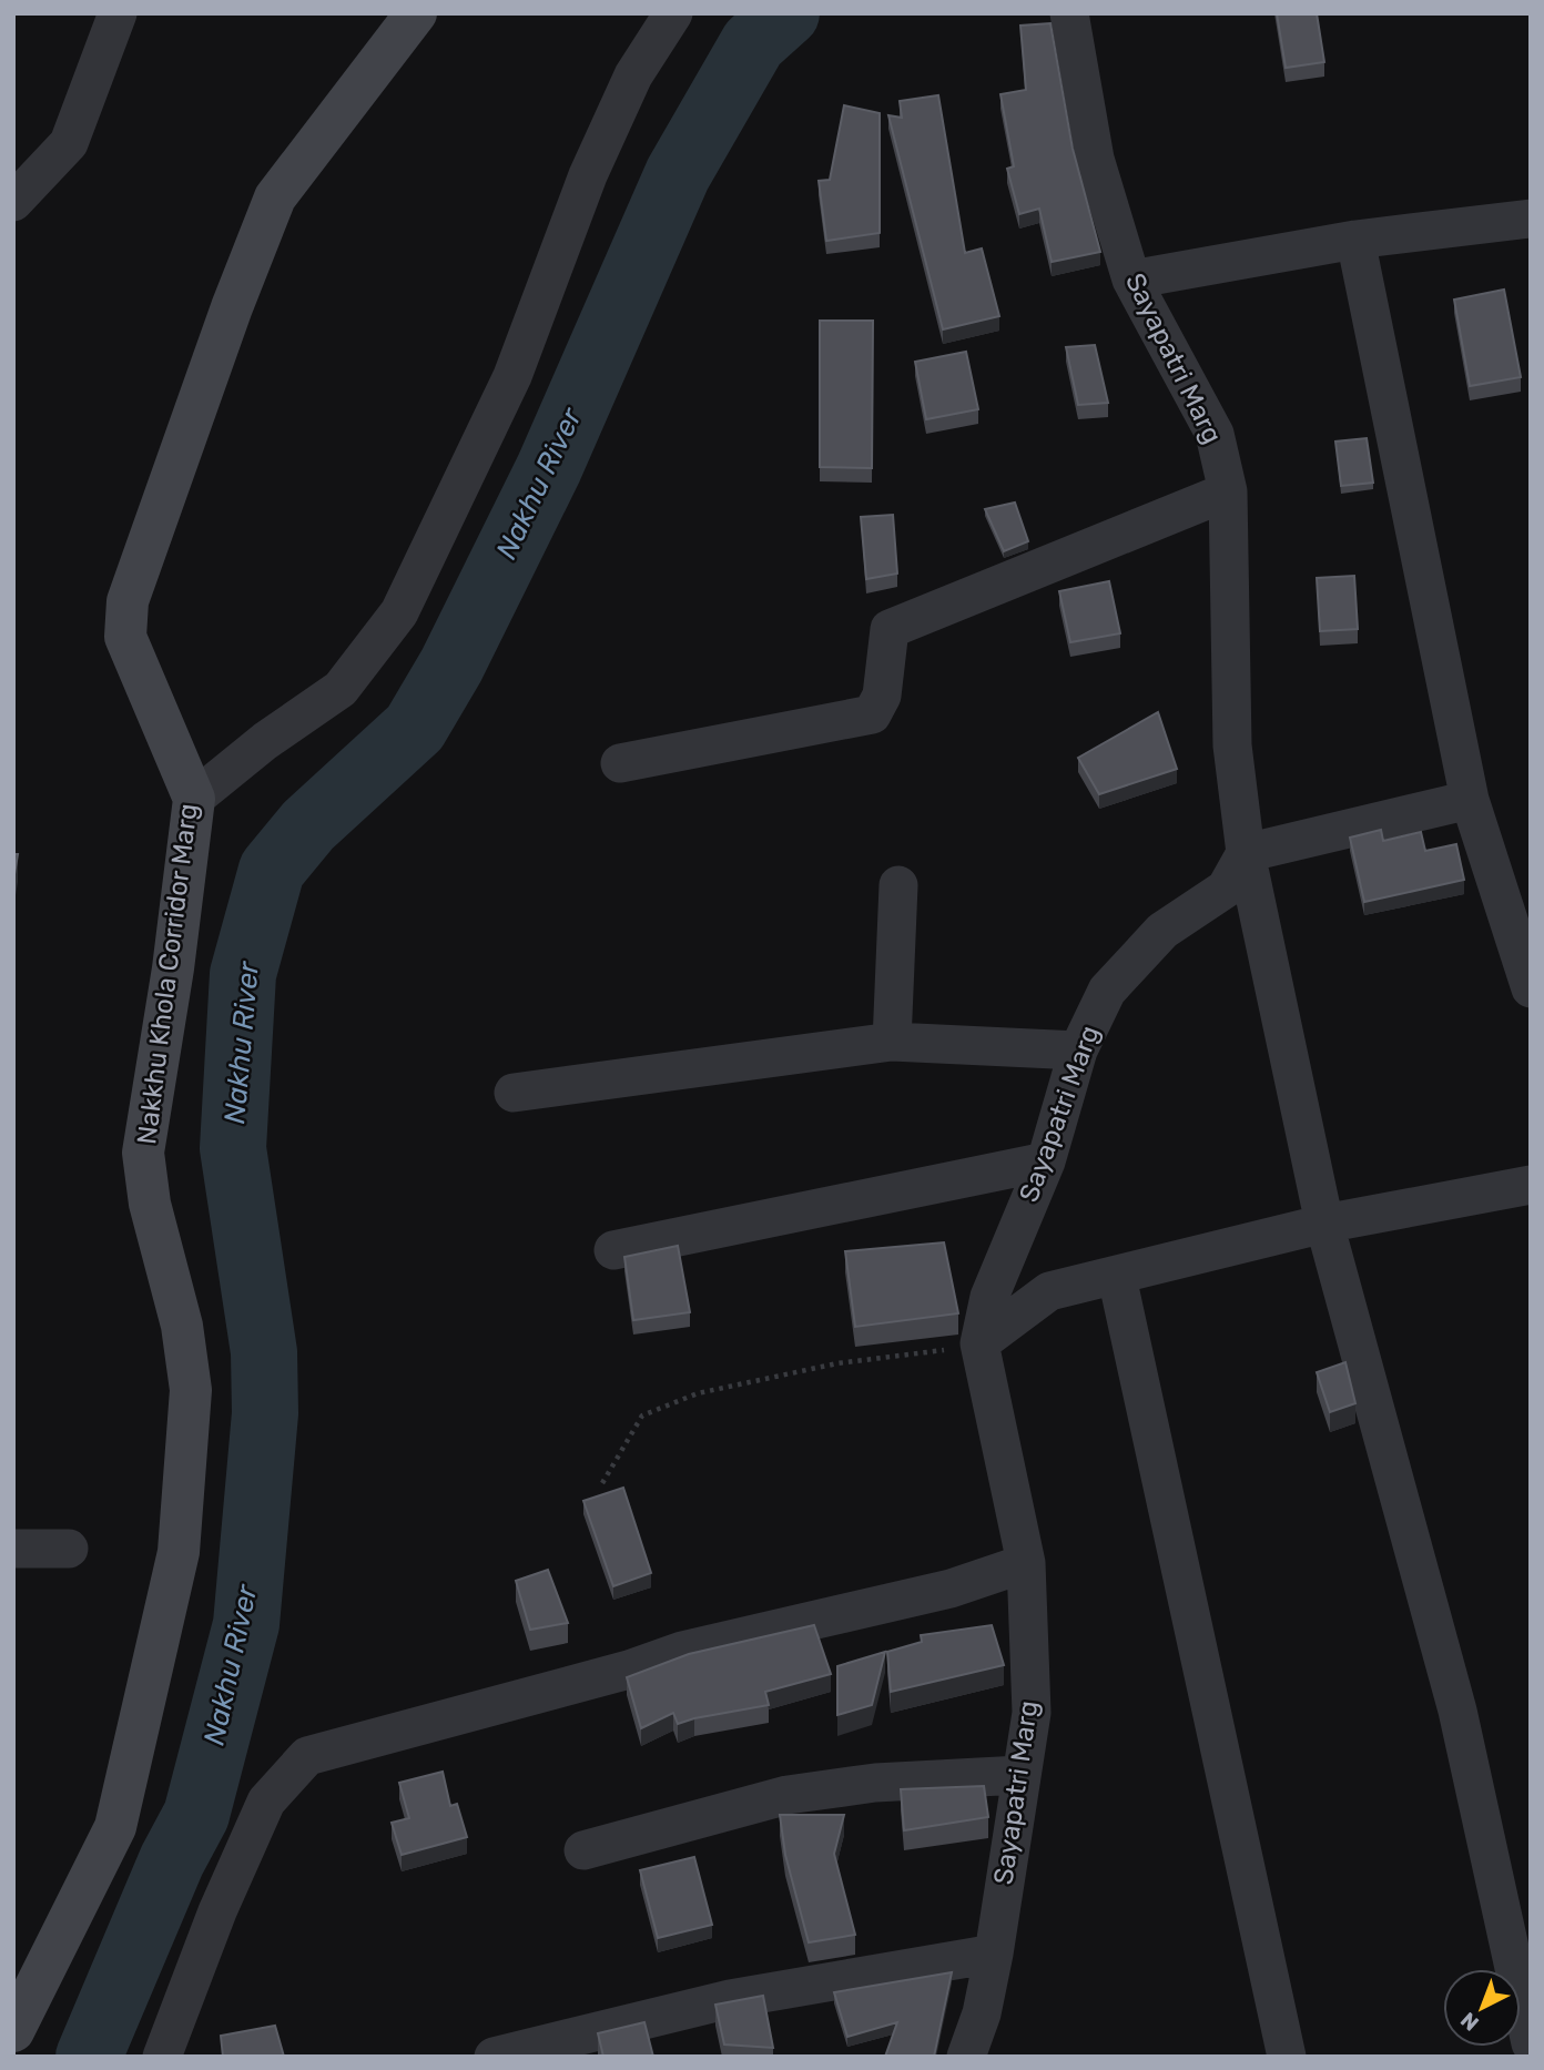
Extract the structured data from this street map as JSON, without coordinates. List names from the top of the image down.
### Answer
{
  "streets": {
    "street": ["Sayapatri Marg", "Nakkhu Khola Corridor Marg"]
  },
  "water": ["Nakhu River"],
  "north": "bottom left"
}
